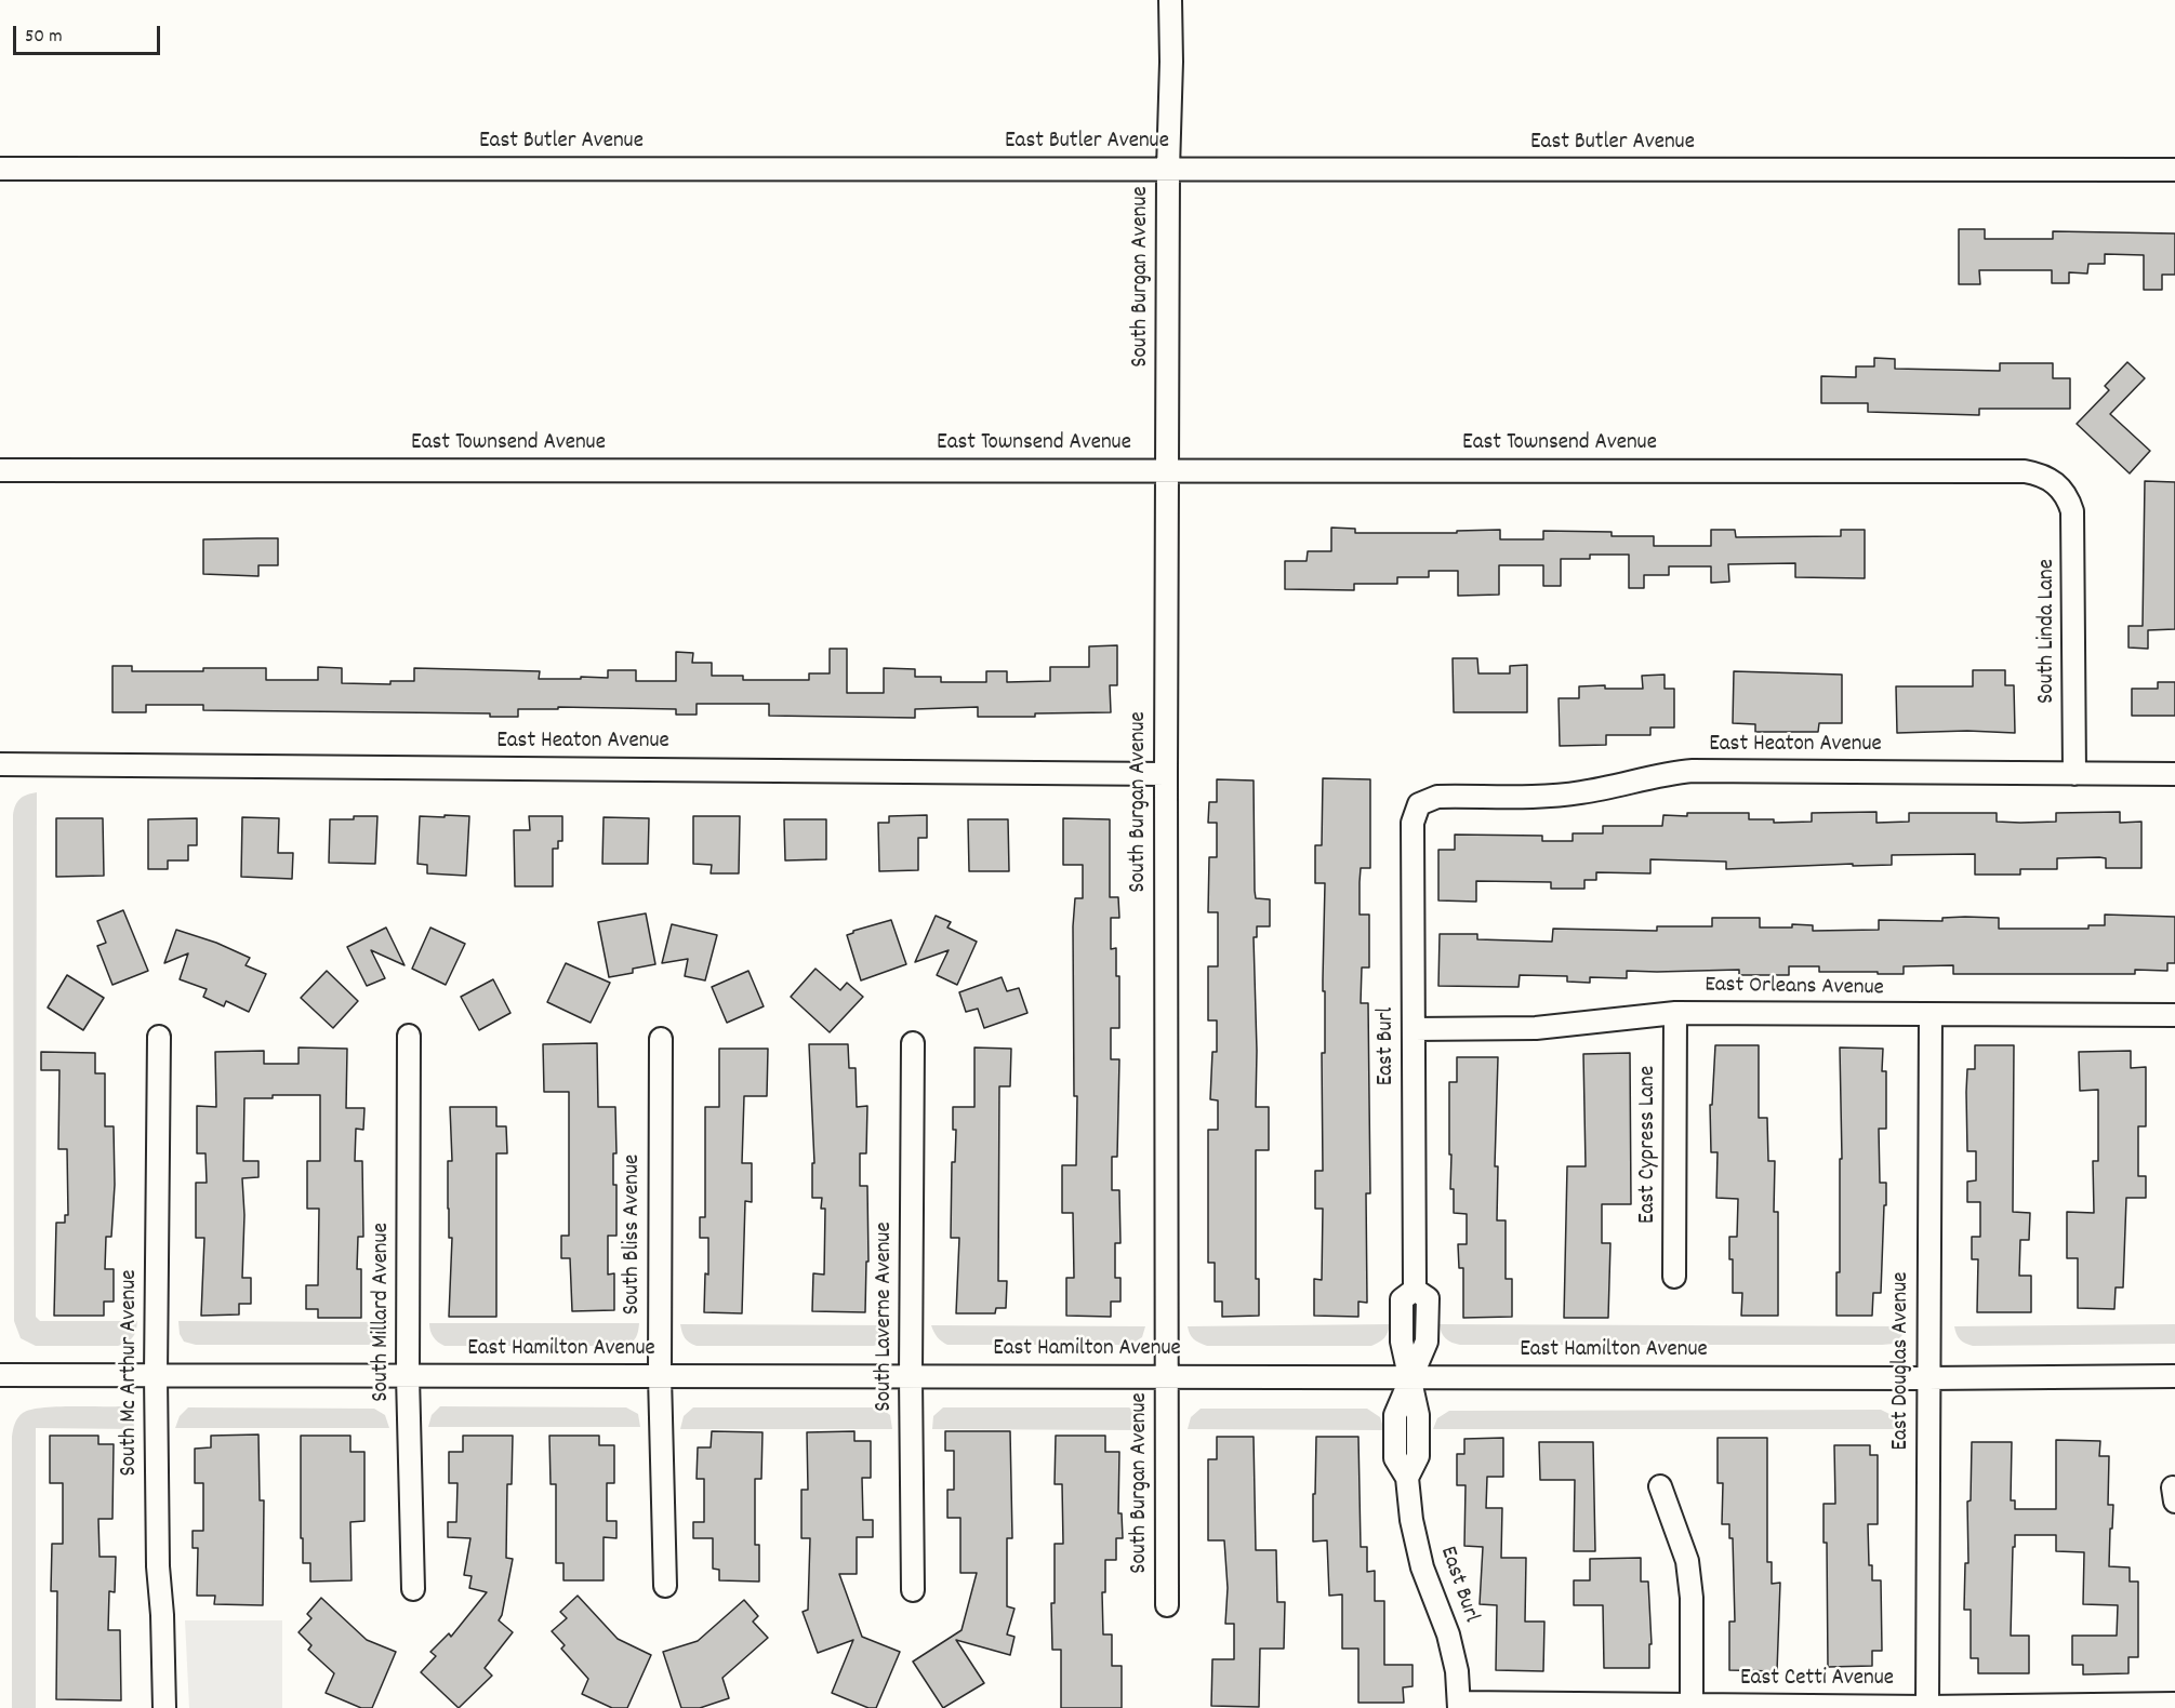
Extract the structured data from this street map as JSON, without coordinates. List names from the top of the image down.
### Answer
{
  "streets": {
    "street": [
      "East Butler Avenue",
      "South Burgan Avenue",
      "East Townsend Avenue",
      "South Linda Lane",
      "East Heaton Avenue",
      "East Orleans Avenue",
      "East Burl",
      "East Cypress Lane",
      "South Bliss Avenue",
      "South Millard Avenue",
      "South Laverne Avenue",
      "East Hamilton Avenue",
      "East Douglas Avenue",
      "South Mc Arthur Avenue",
      "East Cetti Avenue"
    ]
  },
  "crossings": [
    ["East Butler Avenue", "South Burgan Avenue"],
    ["South Burgan Avenue", "East Townsend Avenue"],
    ["South Burgan Avenue", "East Heaton Avenue"],
    ["South Burgan Avenue", "East Hamilton Avenue"],
    ["East Townsend Avenue", "South Linda Lane"],
    ["South Linda Lane", "East Heaton Avenue"],
    ["East Heaton Avenue", "East Burl"],
    ["East Orleans Avenue", "East Burl"],
    ["East Orleans Avenue", "East Cypress Lane"],
    ["East Orleans Avenue", "East Douglas Avenue"],
    ["East Burl", "East Hamilton Avenue"],
    ["East Burl", "East Cetti Avenue"],
    ["South Bliss Avenue", "East Hamilton Avenue"],
    ["South Millard Avenue", "East Hamilton Avenue"],
    ["South Laverne Avenue", "East Hamilton Avenue"],
    ["East Hamilton Avenue", "East Douglas Avenue"],
    ["East Hamilton Avenue", "South Mc Arthur Avenue"],
    ["East Douglas Avenue", "East Cetti Avenue"]
  ],
  "scale_bar": "50 m"
}
